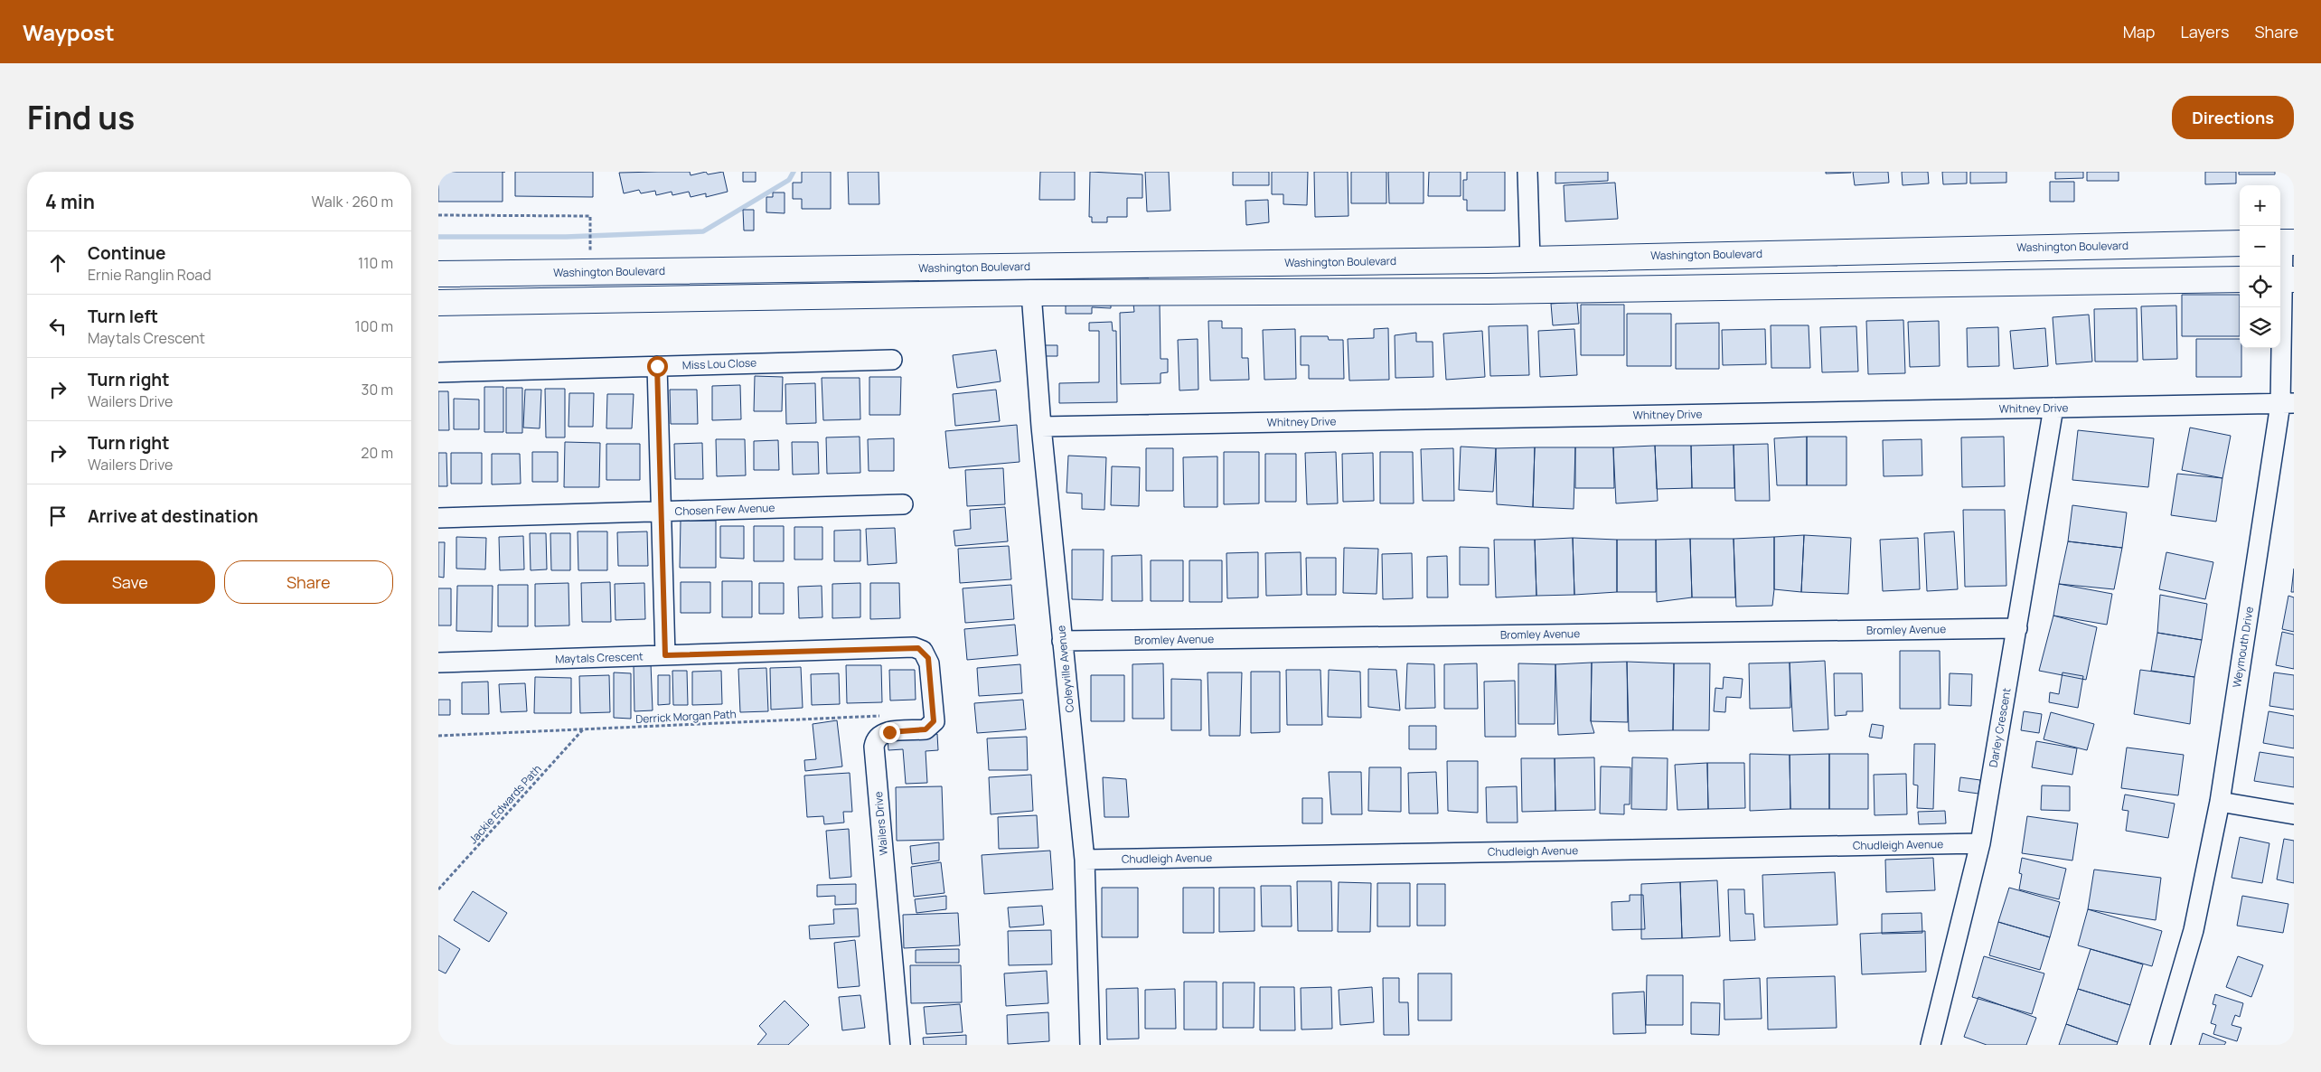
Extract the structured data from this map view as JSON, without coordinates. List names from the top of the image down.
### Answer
{
  "streets": {
    "highway": ["Washington Boulevard"],
    "street": [
      "Miss Lou Close",
      "Whitney Drive",
      "Chosen Few Avenue",
      "Bromley Avenue",
      "Weymouth Drive",
      "Maytals Crescent",
      "Coleyville Avenue",
      "Darley Crescent",
      "Wailers Drive",
      "Chudleigh Avenue"
    ],
    "path": ["Derrick Morgan Path", "Jackie Edwards Path"]
  },
  "crossings": [
    ["Whitney Drive", "Weymouth Drive"],
    ["Whitney Drive", "Coleyville Avenue"],
    ["Whitney Drive", "Darley Crescent"],
    ["Bromley Avenue", "Coleyville Avenue"],
    ["Bromley Avenue", "Darley Crescent"],
    ["Maytals Crescent", "Wailers Drive"],
    ["Coleyville Avenue", "Chudleigh Avenue"],
    ["Derrick Morgan Path", "Jackie Edwards Path"],
    ["Darley Crescent", "Chudleigh Avenue"]
  ],
  "page": {
    "header": "Waypost",
    "nav": ["Map", "Layers", "Share"],
    "title": "Find us",
    "buttons": [
      "Directions",
      ["Save", "Share"]
    ],
    "heading": ["4 min", "Walk · 260 m"],
    "map_buttons": ["+", "−"],
    "list": [
      ["Continue", "Ernie Ranglin Road", "110 m"],
      ["Turn left", "Maytals Crescent", "100 m"],
      ["Turn right", "Wailers Drive", "30 m"],
      ["Turn right", "Wailers Drive", "20 m"],
      "Arrive at destination"
    ]
  }
}
